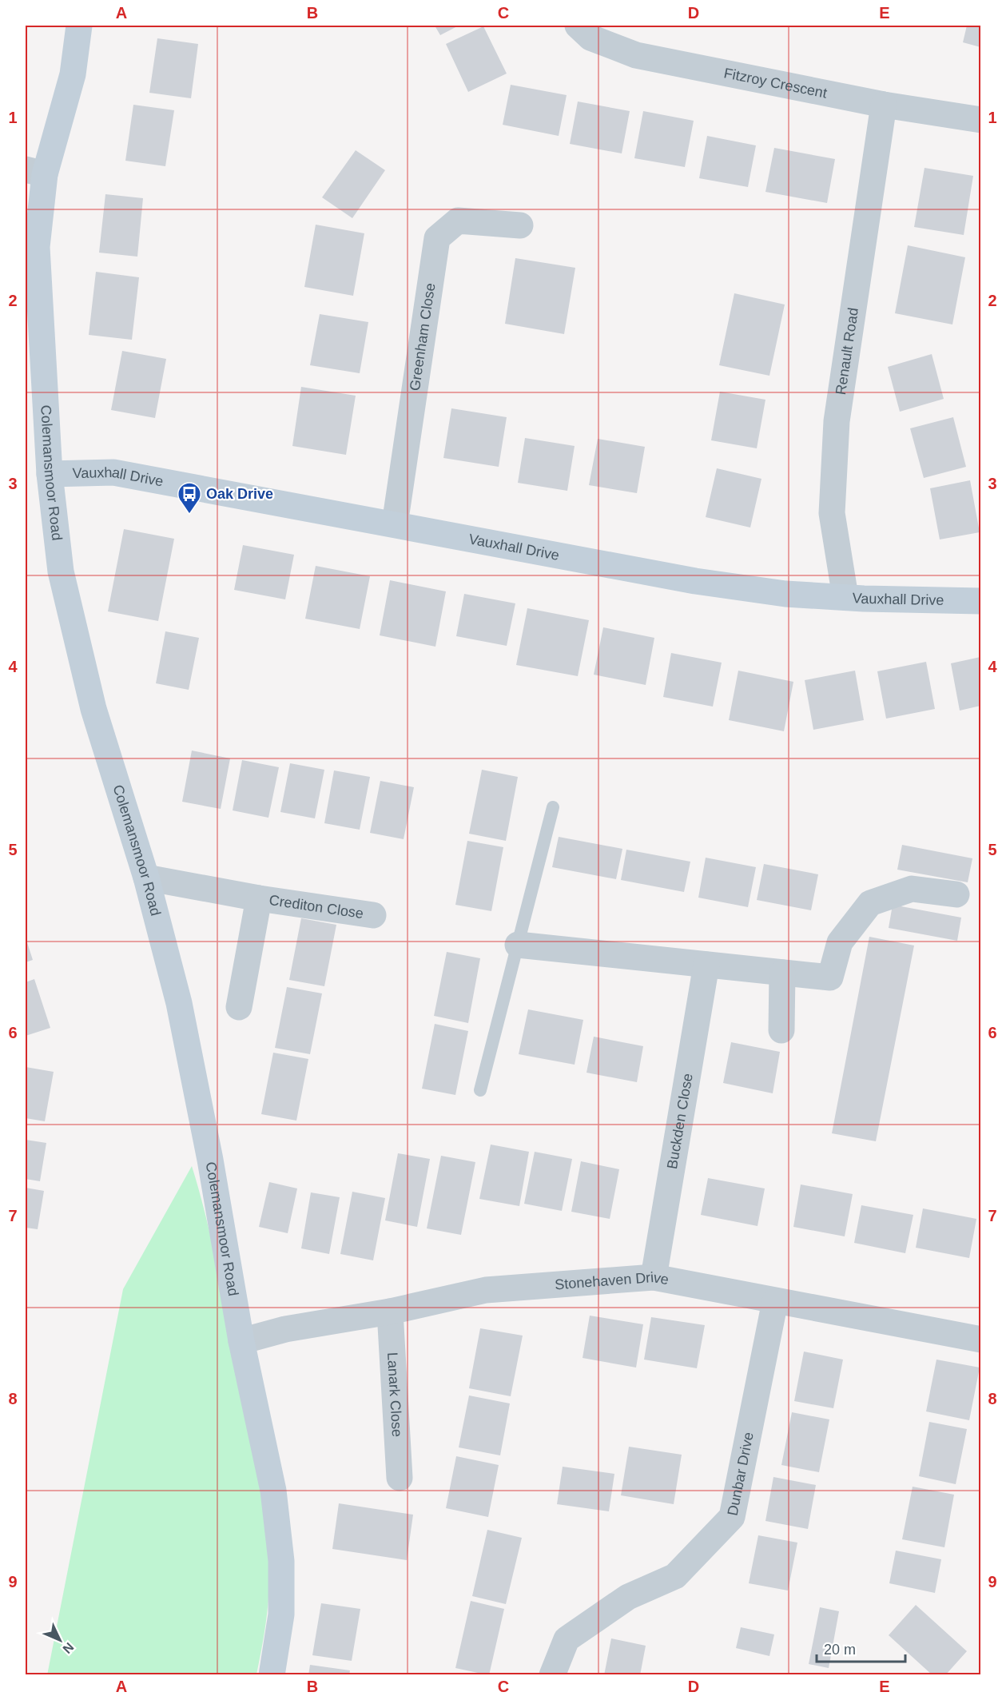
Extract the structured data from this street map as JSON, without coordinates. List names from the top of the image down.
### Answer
{
  "streets": {
    "street": [
      "Fitzroy Crescent",
      "Greenham Close",
      "Renault Road",
      "Colemansmoor Road",
      "Vauxhall Drive",
      "Crediton Close",
      "Buckden Close",
      "Stonehaven Drive",
      "Lanark Close",
      "Dunbar Drive"
    ]
  },
  "crossings": [
    ["Fitzroy Crescent", "Renault Road"],
    ["Greenham Close", "Vauxhall Drive"],
    ["Renault Road", "Vauxhall Drive"],
    ["Colemansmoor Road", "Vauxhall Drive"],
    ["Colemansmoor Road", "Crediton Close"],
    ["Colemansmoor Road", "Stonehaven Drive"],
    ["Buckden Close", "Stonehaven Drive"],
    ["Stonehaven Drive", "Lanark Close"],
    ["Stonehaven Drive", "Dunbar Drive"]
  ],
  "places": {
    "bus stop": ["Oak Drive"]
  },
  "scale_bar": "20 m",
  "north": "bottom right",
  "grid": {
    "columns": [
      "A",
      "B",
      "C",
      "D",
      "E"
    ],
    "rows": [
      "1",
      "2",
      "3",
      "4",
      "5",
      "6",
      "7",
      "8",
      "9"
    ]
  }
}
